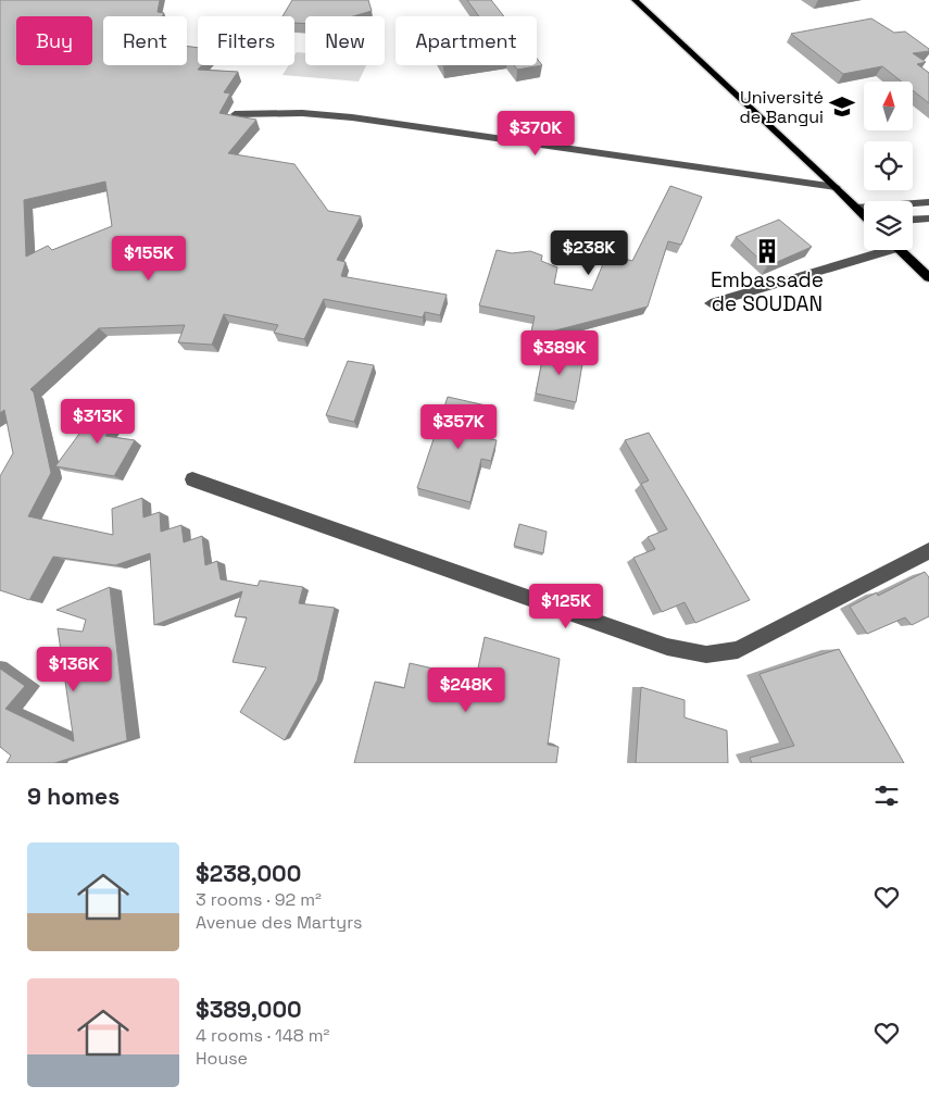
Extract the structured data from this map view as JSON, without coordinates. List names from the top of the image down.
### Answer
{
  "places": {
    "school or university": ["Université de Bangui"],
    "building": ["Embassade de SOUDAN"]
  },
  "north": "top",
  "page": {
    "chip": [
      "Buy",
      "Rent",
      "Filters",
      "New",
      "Apartment"
    ],
    "price": [
      "$370K",
      "$238K",
      "$155K",
      "$389K",
      "$313K",
      "$357K",
      "$125K",
      "$136K",
      "$248K"
    ],
    "heading": "9 homes",
    "list": [
      {
        "name": "$238,000",
        "note": "3 rooms · 92 m² · Avenue des Martyrs"
      },
      {
        "name": "$389,000",
        "note": "4 rooms · 148 m² · House"
      }
    ]
  }
}
